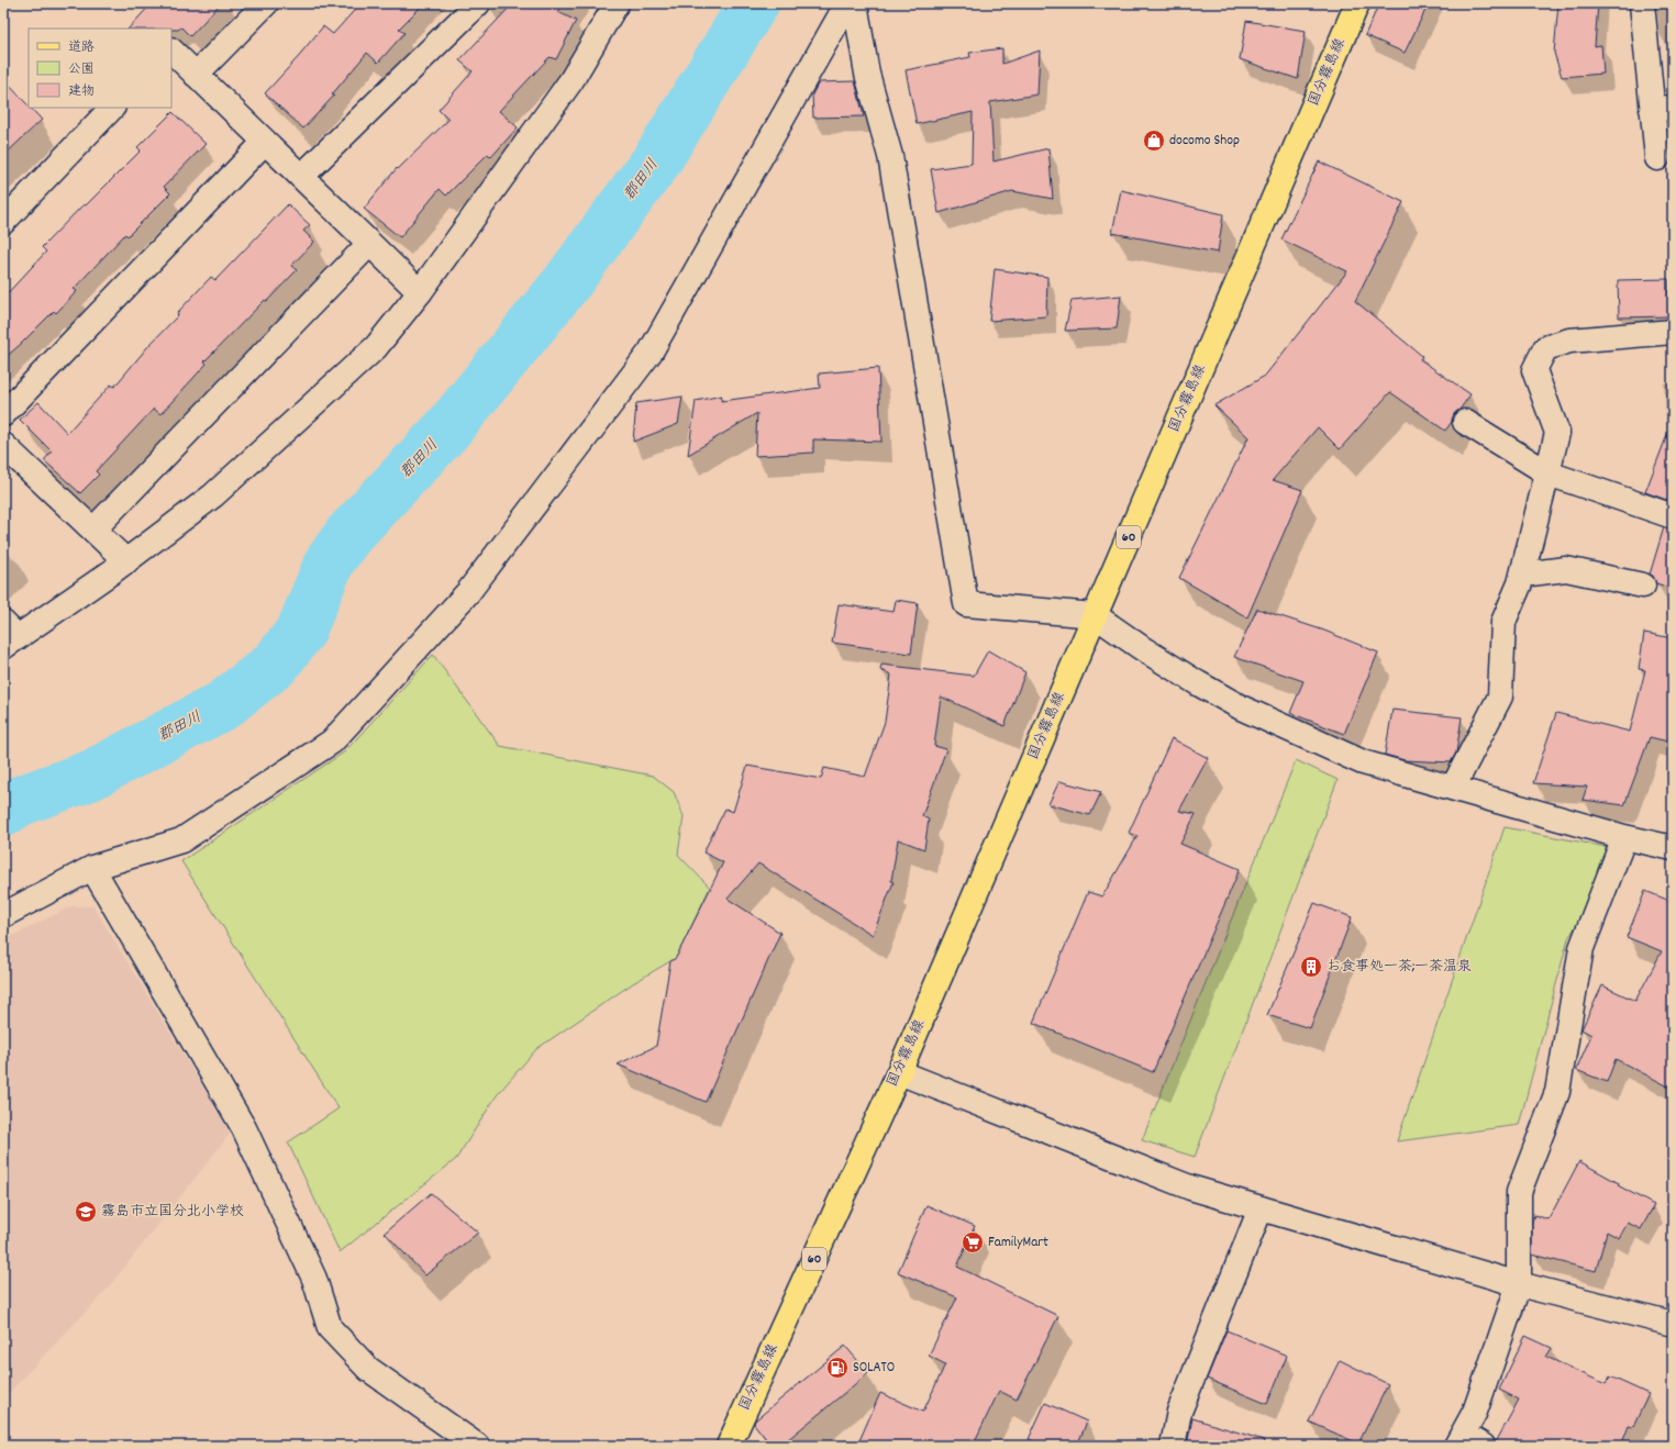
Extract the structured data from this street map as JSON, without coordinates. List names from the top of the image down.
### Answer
{
  "streets": {
    "main road": ["国分霧島線", "60"]
  },
  "water": ["郡田川"],
  "places": {
    "shop": ["docomo Shop"],
    "building": ["お食事処一茶;一茶温泉"],
    "school or university": ["霧島市立国分北小学校"],
    "supermarket": ["FamilyMart"],
    "fuel station": ["SOLATO"]
  },
  "legend": ["道路", "公園", "建物"]
}
